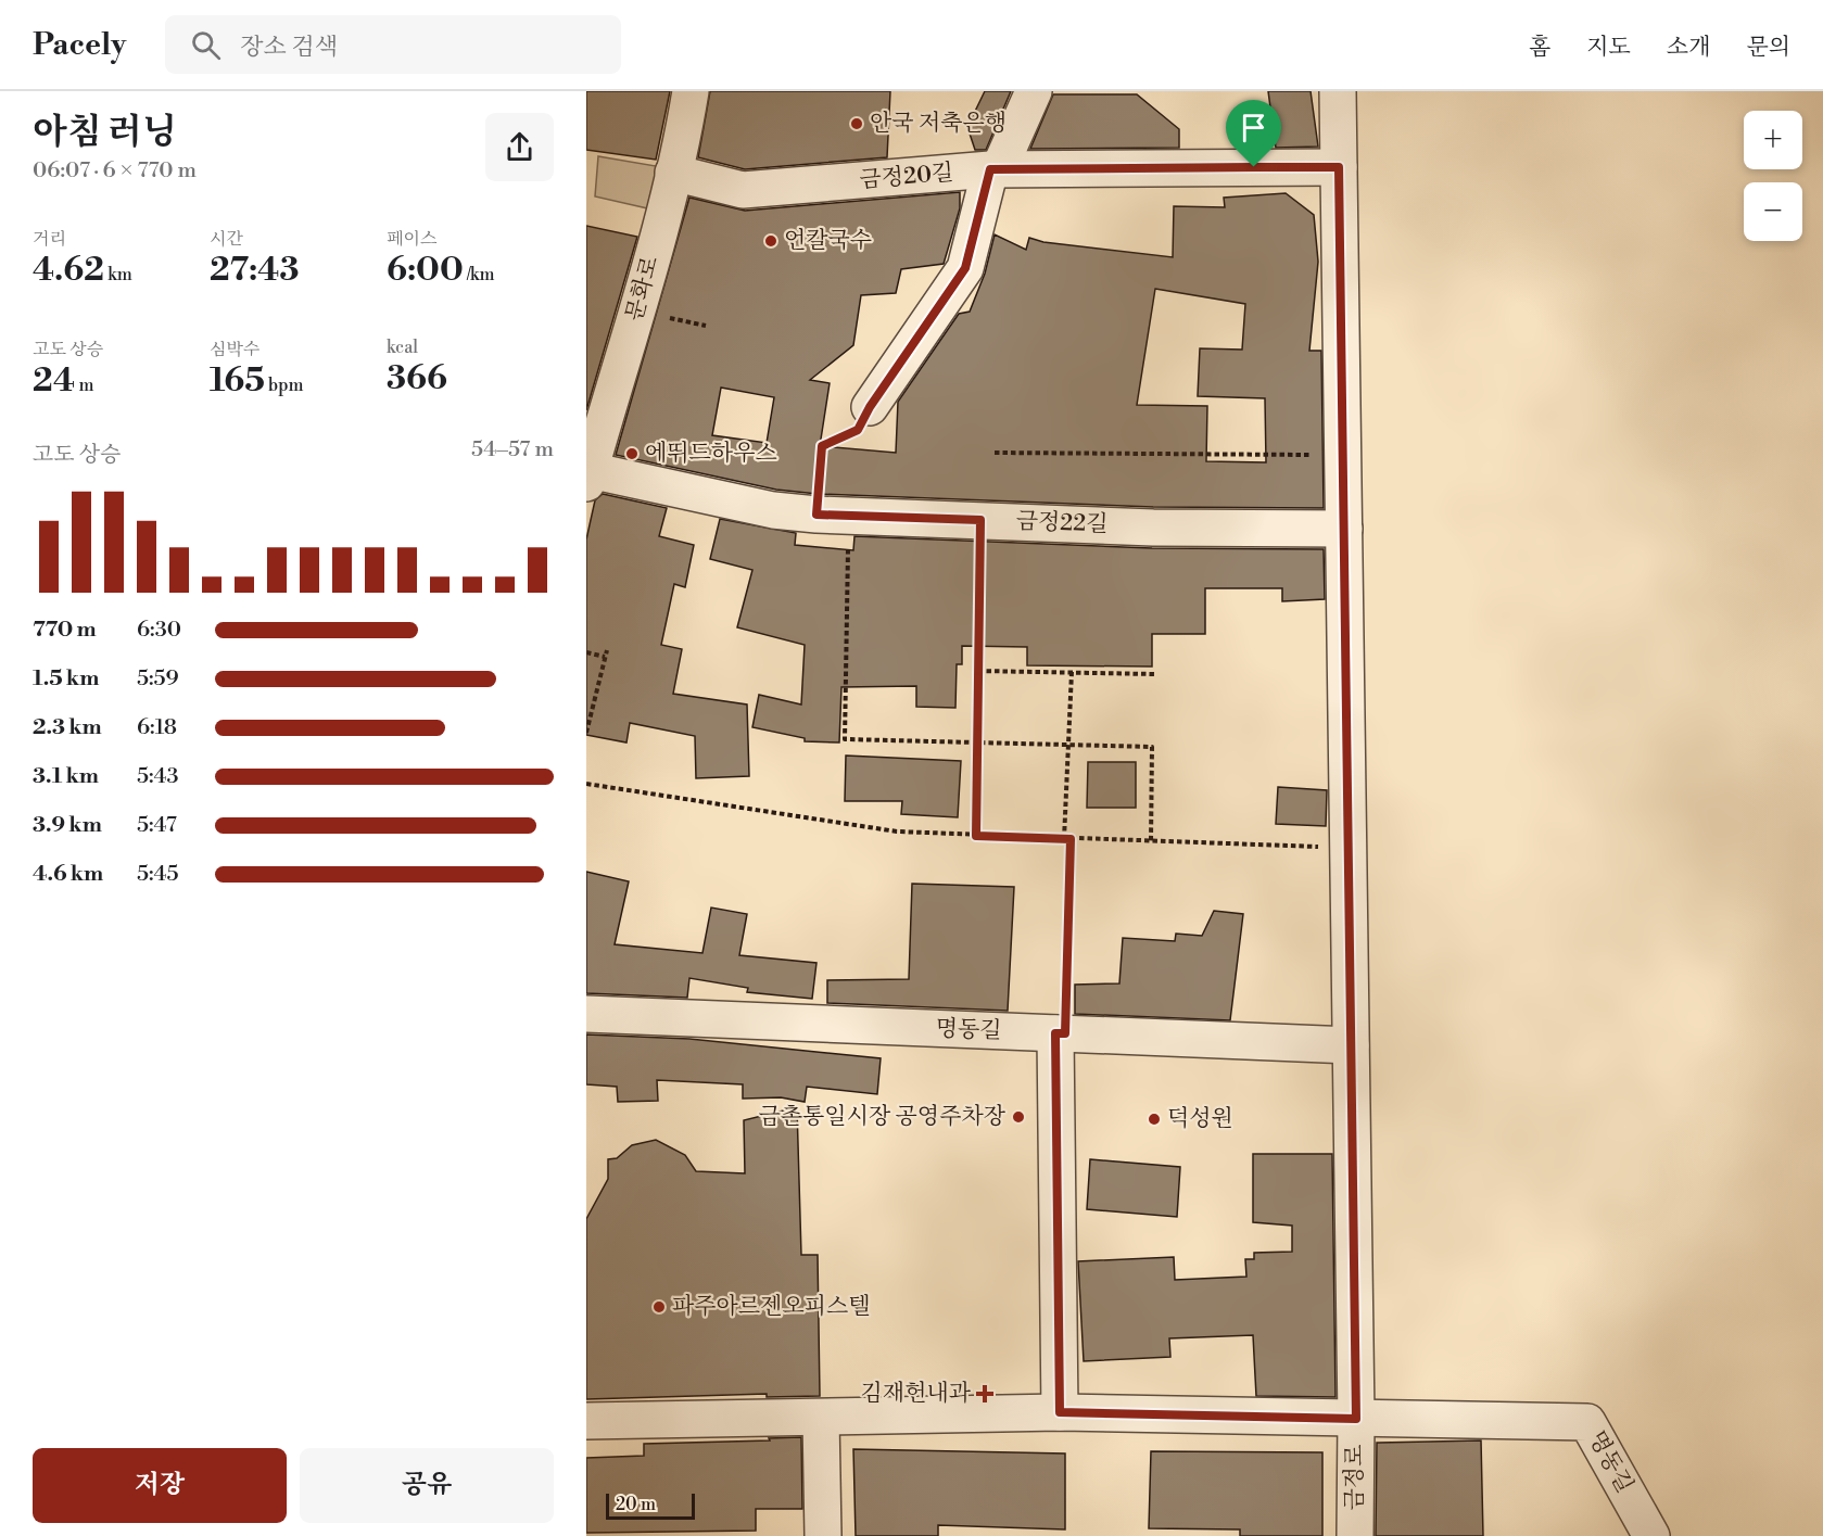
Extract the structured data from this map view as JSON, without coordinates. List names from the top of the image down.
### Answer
{
  "streets": {
    "street": [
      "금정20길",
      "문화로",
      "금정22길",
      "명동길",
      "금정로"
    ]
  },
  "crossings": [
    ["금정20길", "문화로"],
    ["금정20길", "금정로"],
    ["문화로", "금정22길"],
    ["금정22길", "금정로"],
    ["명동길", "금정로"]
  ],
  "places": {
    "other": [
      "안국 저축은행",
      "언칼국수",
      "에뛰드하우스",
      "금촌통일시장 공영주차장",
      "덕성원",
      "파주아르젠오피스텔"
    ],
    "health": ["김재헌내과"]
  },
  "scale_bar": "20 m",
  "page": {
    "header": "Pacely",
    "search": "장소 검색",
    "nav": [
      "홈",
      "지도",
      "소개",
      "문의"
    ],
    "heading": ["아침 러닝", "06:07 · 6 × 770 m"],
    "map_buttons": ["+", "−"],
    "stats": [
      ["거리", "4.62 km"],
      ["시간", "27:43"],
      ["페이스", "6:00 /km"],
      ["고도 상승", "24 m"],
      ["심박수", "165 bpm"],
      ["kcal", "366"]
    ],
    "chart": ["고도 상승", "54–57 m"],
    "list": [
      {
        "name": "770 m",
        "note": "6:30"
      },
      {
        "name": "1.5 km",
        "note": "5:59"
      },
      {
        "name": "2.3 km",
        "note": "6:18"
      },
      {
        "name": "3.1 km",
        "note": "5:43"
      },
      {
        "name": "3.9 km",
        "note": "5:47"
      },
      {
        "name": "4.6 km",
        "note": "5:45"
      }
    ],
    "buttons": ["저장", "공유"],
    "scale": "20 m"
  }
}
